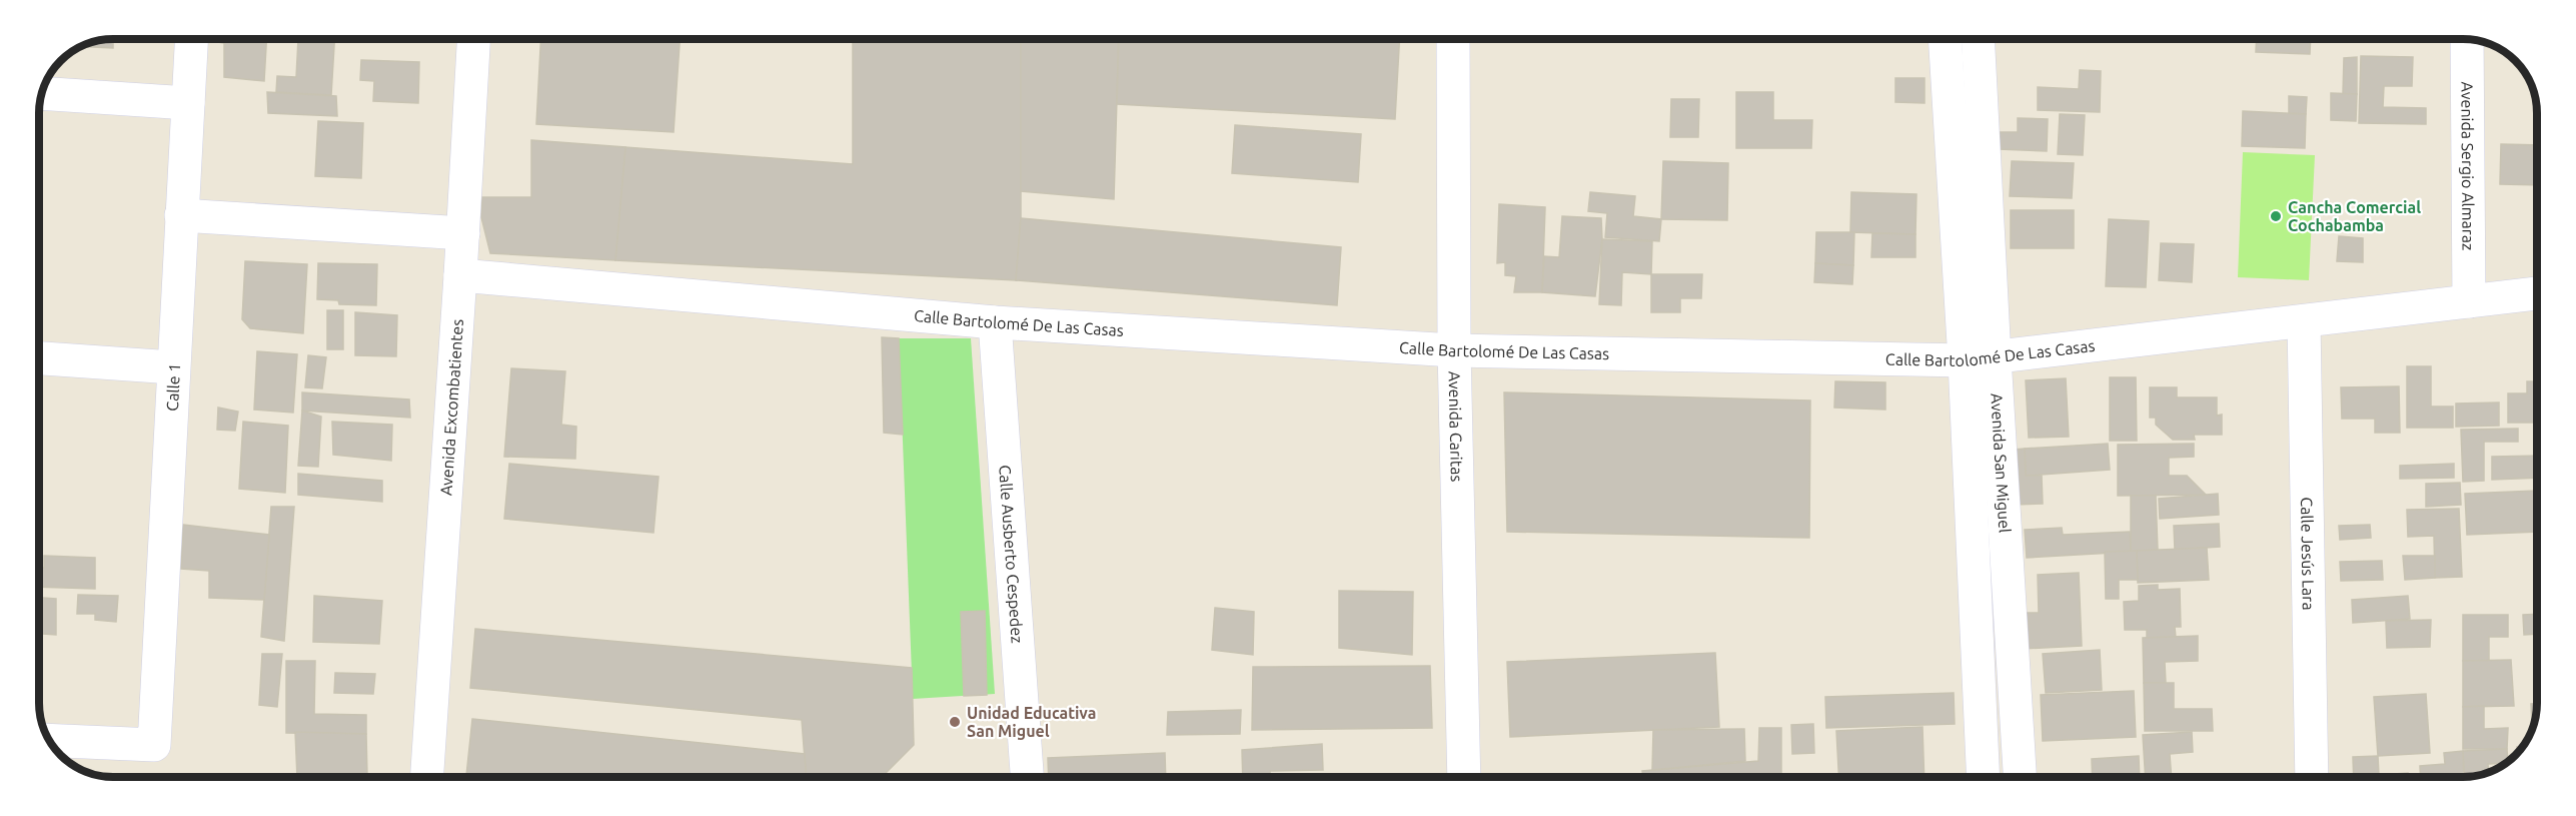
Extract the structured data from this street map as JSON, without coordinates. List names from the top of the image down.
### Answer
{
  "streets": {
    "street": [
      "Avenida Sergio Almaraz",
      "Calle Bartolomé De Las Casas",
      "Calle 1",
      "Avenida Excombatientes",
      "Avenida Caritas",
      "Avenida San Miguel",
      "Calle Ausberto Cespedez",
      "Calle Jesús Lara"
    ]
  },
  "crossings": [
    ["Avenida Sergio Almaraz", "Calle Bartolomé De Las Casas"],
    ["Calle Bartolomé De Las Casas", "Avenida Excombatientes"],
    ["Calle Bartolomé De Las Casas", "Avenida Caritas"],
    ["Calle Bartolomé De Las Casas", "Avenida San Miguel"],
    ["Calle Bartolomé De Las Casas", "Calle Ausberto Cespedez"],
    ["Calle Bartolomé De Las Casas", "Calle Jesús Lara"]
  ],
  "places": ["Cancha Comercial Cochabamba", "Unidad Educativa San Miguel"]
}
